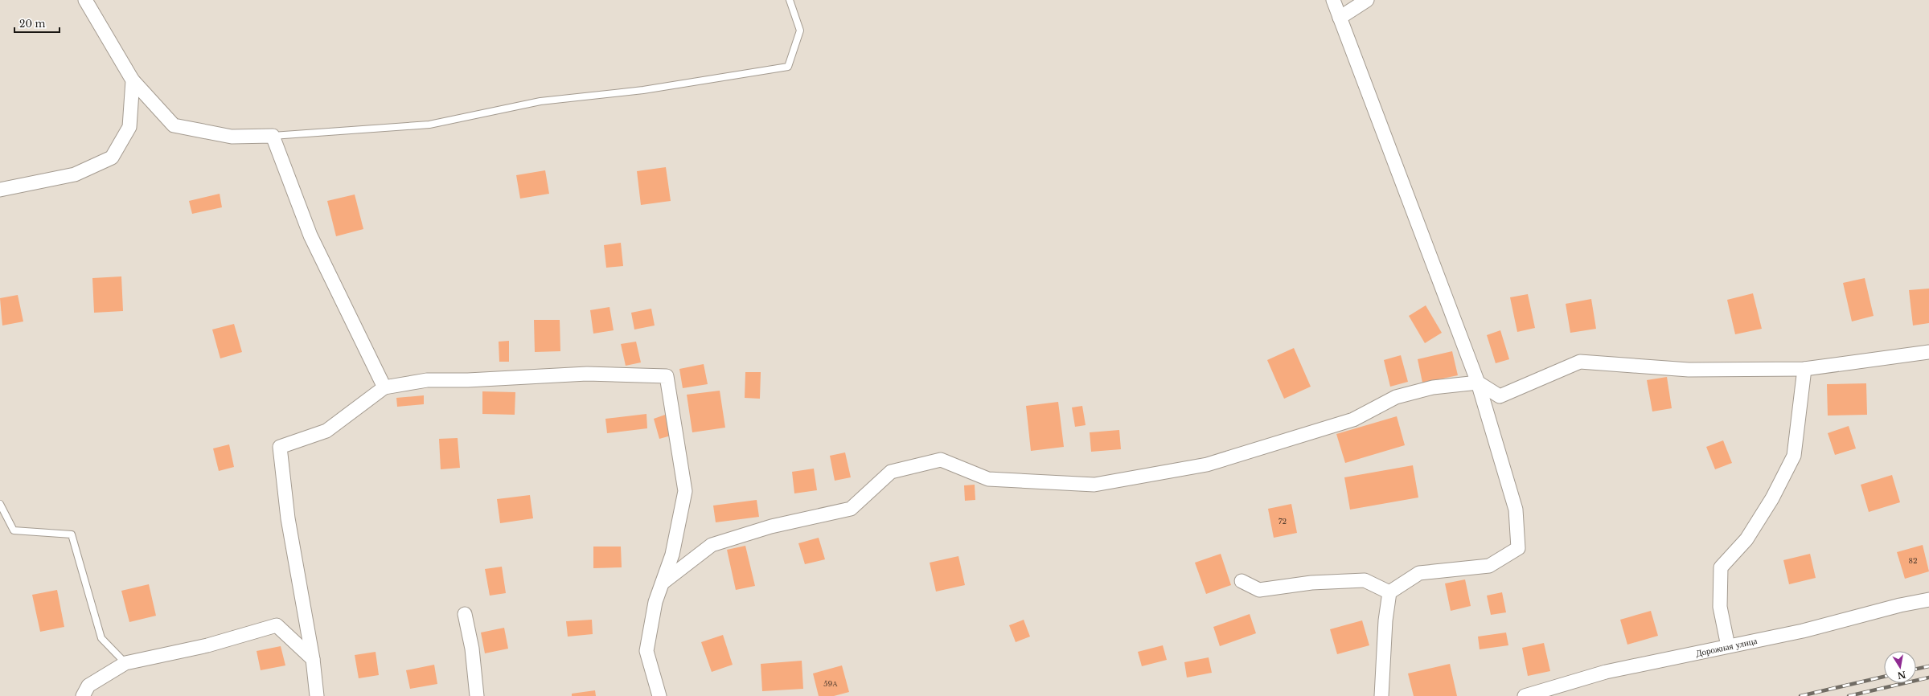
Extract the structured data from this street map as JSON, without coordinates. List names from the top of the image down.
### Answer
{
  "streets": {
    "street": ["Дорожная улица"]
  },
  "house_numbers": ["72", "82", "59А"],
  "scale_bar": "20 m",
  "north": "bottom"
}
